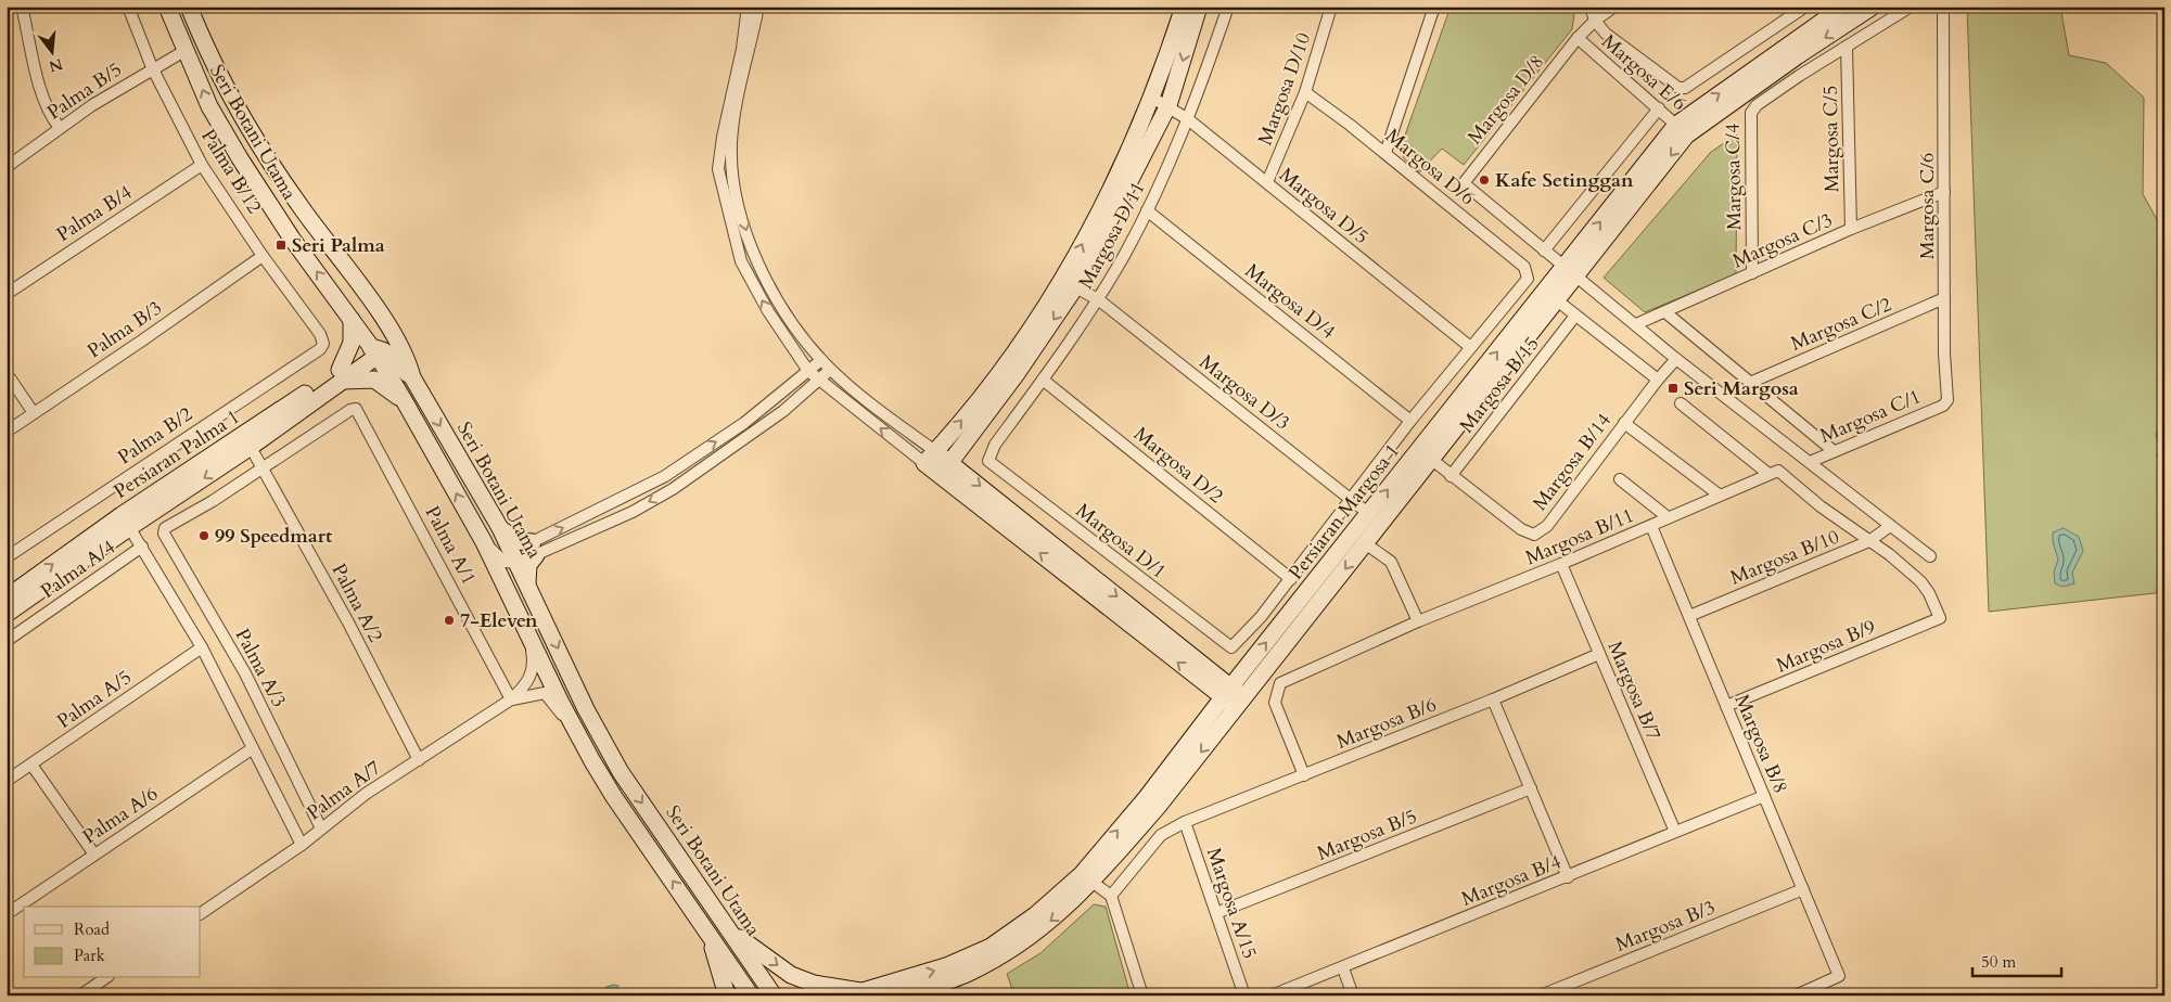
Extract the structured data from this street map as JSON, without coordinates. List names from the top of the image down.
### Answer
{
  "streets": {
    "street": [
      "Margosa E/6",
      "Margosa D/10",
      "Palma B/5",
      "Margosa D/8",
      "Seri Botani Utama",
      "Margosa C/5",
      "Margosa D/6",
      "Palma B/12",
      "Margosa C/4",
      "Margosa D/5",
      "Margosa C/6",
      "Palma B/4",
      "Margosa D/11",
      "Margosa C/3",
      "Margosa D/4",
      "Margosa C/2",
      "Palma B/3",
      "Margosa B/15",
      "Margosa D/3",
      "Margosa C/1",
      "Palma B/2",
      "Persiaran Palma 1",
      "Margosa B/14",
      "Margosa D/2",
      "Persiaran Margosa 1",
      "Margosa B/11",
      "Margosa D/1",
      "Palma A/1",
      "Margosa B/10",
      "Palma A/4",
      "Palma A/2",
      "Margosa B/9",
      "Palma A/3",
      "Margosa B/7",
      "Palma A/5",
      "Margosa B/6",
      "Margosa B/8",
      "Palma A/7",
      "Palma A/6",
      "Margosa B/5",
      "Margosa B/4",
      "Margosa A/15",
      "Margosa B/3"
    ]
  },
  "crossings": [
    ["Margosa E/6", "Margosa D/8"],
    ["Margosa E/6", "Persiaran Margosa 1"],
    ["Margosa D/10", "Margosa D/6"],
    ["Margosa D/10", "Margosa D/5"],
    ["Palma B/5", "Seri Botani Utama"],
    ["Palma B/5", "Palma B/12"],
    ["Seri Botani Utama", "Persiaran Palma 1"],
    ["Seri Botani Utama", "Palma A/7"],
    ["Margosa C/5", "Margosa C/4"],
    ["Margosa C/5", "Margosa C/3"],
    ["Margosa D/6", "Margosa D/5"],
    ["Palma B/12", "Palma B/4"],
    ["Palma B/12", "Palma B/3"],
    ["Palma B/12", "Palma B/2"],
    ["Margosa C/4", "Margosa C/3"],
    ["Margosa D/5", "Margosa D/11"],
    ["Margosa C/6", "Margosa C/3"],
    ["Margosa C/6", "Margosa C/2"],
    ["Margosa C/6", "Margosa C/1"],
    ["Margosa D/11", "Margosa D/4"],
    ["Margosa D/11", "Margosa D/3"],
    ["Margosa D/11", "Margosa D/2"],
    ["Margosa D/11", "Margosa D/1"],
    ["Margosa B/15", "Margosa B/14"],
    ["Margosa D/3", "Persiaran Margosa 1"],
    ["Persiaran Palma 1", "Palma A/2"],
    ["Margosa B/14", "Persiaran Margosa 1"],
    ["Margosa D/2", "Margosa D/1"],
    ["Margosa B/11", "Margosa B/7"],
    ["Margosa B/11", "Margosa B/6"],
    ["Margosa B/11", "Margosa B/8"],
    ["Palma A/1", "Palma A/2"],
    ["Palma A/1", "Palma A/3"],
    ["Palma A/1", "Palma A/7"],
    ["Margosa B/10", "Margosa B/9"],
    ["Margosa B/10", "Margosa B/8"],
    ["Palma A/2", "Palma A/3"],
    ["Palma A/2", "Palma A/7"],
    ["Margosa B/9", "Margosa B/8"],
    ["Palma A/3", "Palma A/7"],
    ["Margosa B/7", "Margosa B/6"],
    ["Margosa B/7", "Margosa B/4"],
    ["Margosa B/6", "Margosa A/15"],
    ["Margosa B/8", "Margosa B/4"],
    ["Margosa B/8", "Margosa B/3"],
    ["Margosa B/5", "Margosa A/15"]
  ],
  "places": {
    "other": ["Kafe Setinggan", "99 Speedmart", "7-Eleven"],
    "transit": ["Seri Palma", "Seri Margosa"]
  },
  "legend": ["Road", "Park"],
  "scale_bar": "50 m",
  "north": "bottom"
}
